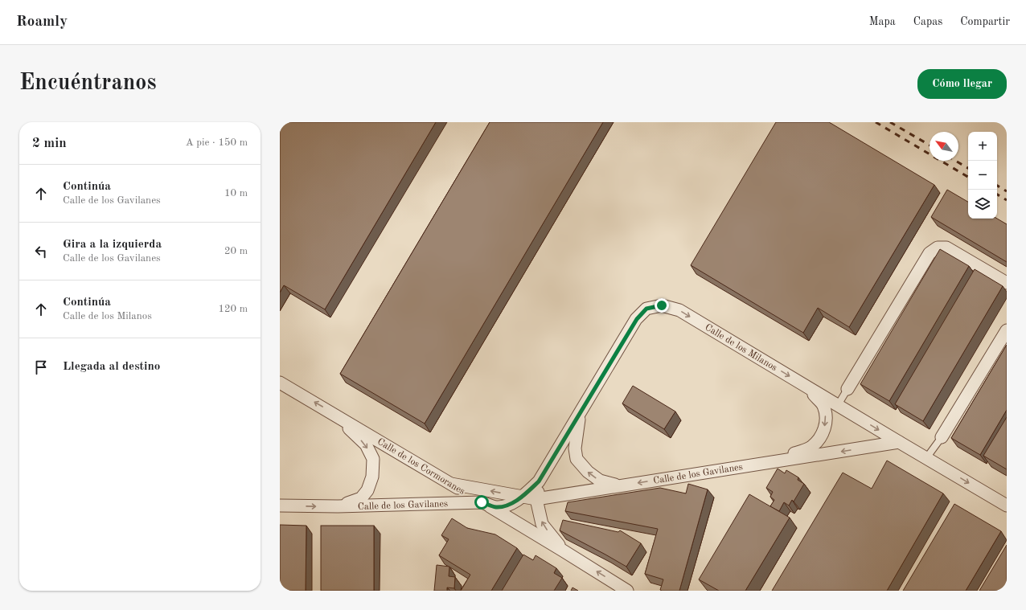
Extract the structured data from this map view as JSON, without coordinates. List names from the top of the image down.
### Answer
{
  "streets": {
    "street": ["Calle de los Milanos", "Calle de los Cormoranes", "Calle de los Gavilanes"]
  },
  "crossings": [
    ["Calle de los Milanos", "Calle de los Gavilanes"],
    ["Calle de los Cormoranes", "Calle de los Gavilanes"]
  ],
  "north": "top left",
  "page": {
    "header": "Roamly",
    "nav": ["Mapa", "Capas", "Compartir"],
    "buttons": "Cómo llegar",
    "title": "Encuéntranos",
    "heading": ["2 min", "A pie · 150 m"],
    "map_buttons": ["+", "−"],
    "list": [
      ["Continúa", "Calle de los Gavilanes", "10 m"],
      ["Gira a la izquierda", "Calle de los Gavilanes", "20 m"],
      ["Continúa", "Calle de los Milanos", "120 m"],
      "Llegada al destino"
    ]
  }
}
